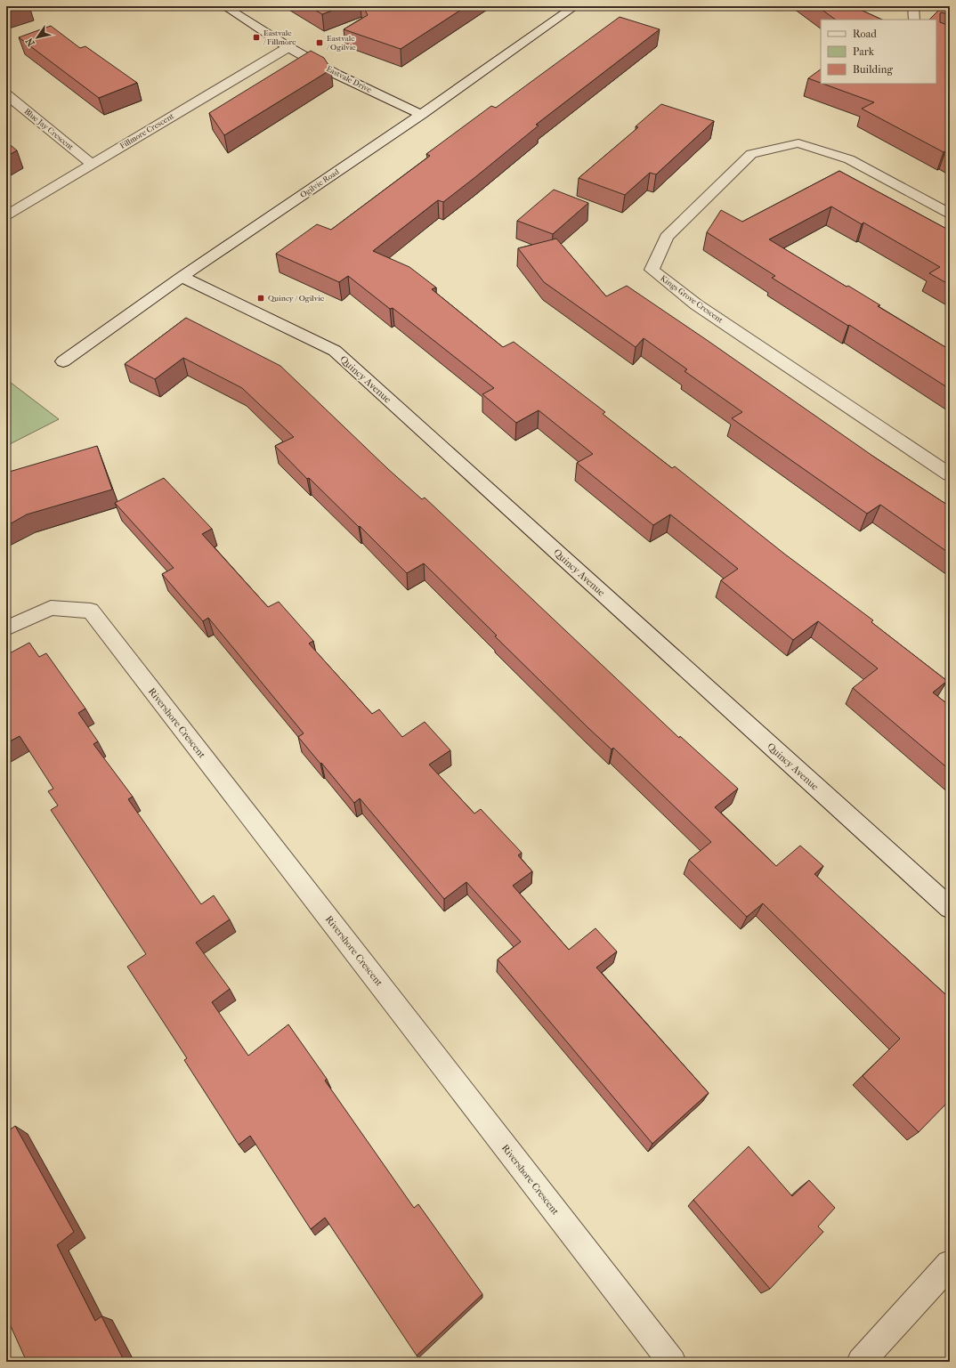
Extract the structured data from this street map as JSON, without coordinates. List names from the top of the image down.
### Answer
{
  "streets": {
    "street": [
      "Eastvale Drive",
      "Blue Jay Crescent",
      "Fillmore Crescent",
      "Ogilvie Road",
      "Kings Grove Crescent",
      "Quincy Avenue",
      "Rivershore Crescent"
    ]
  },
  "crossings": [
    ["Eastvale Drive", "Fillmore Crescent"],
    ["Eastvale Drive", "Ogilvie Road"],
    ["Blue Jay Crescent", "Fillmore Crescent"],
    ["Ogilvie Road", "Quincy Avenue"]
  ],
  "places": {
    "transit": ["Eastvale / Fillmore", "Eastvale / Ogilvie", "Quincy / Ogilvie"]
  },
  "legend": ["Road", "Park", "Building"],
  "north": "bottom left"
}
